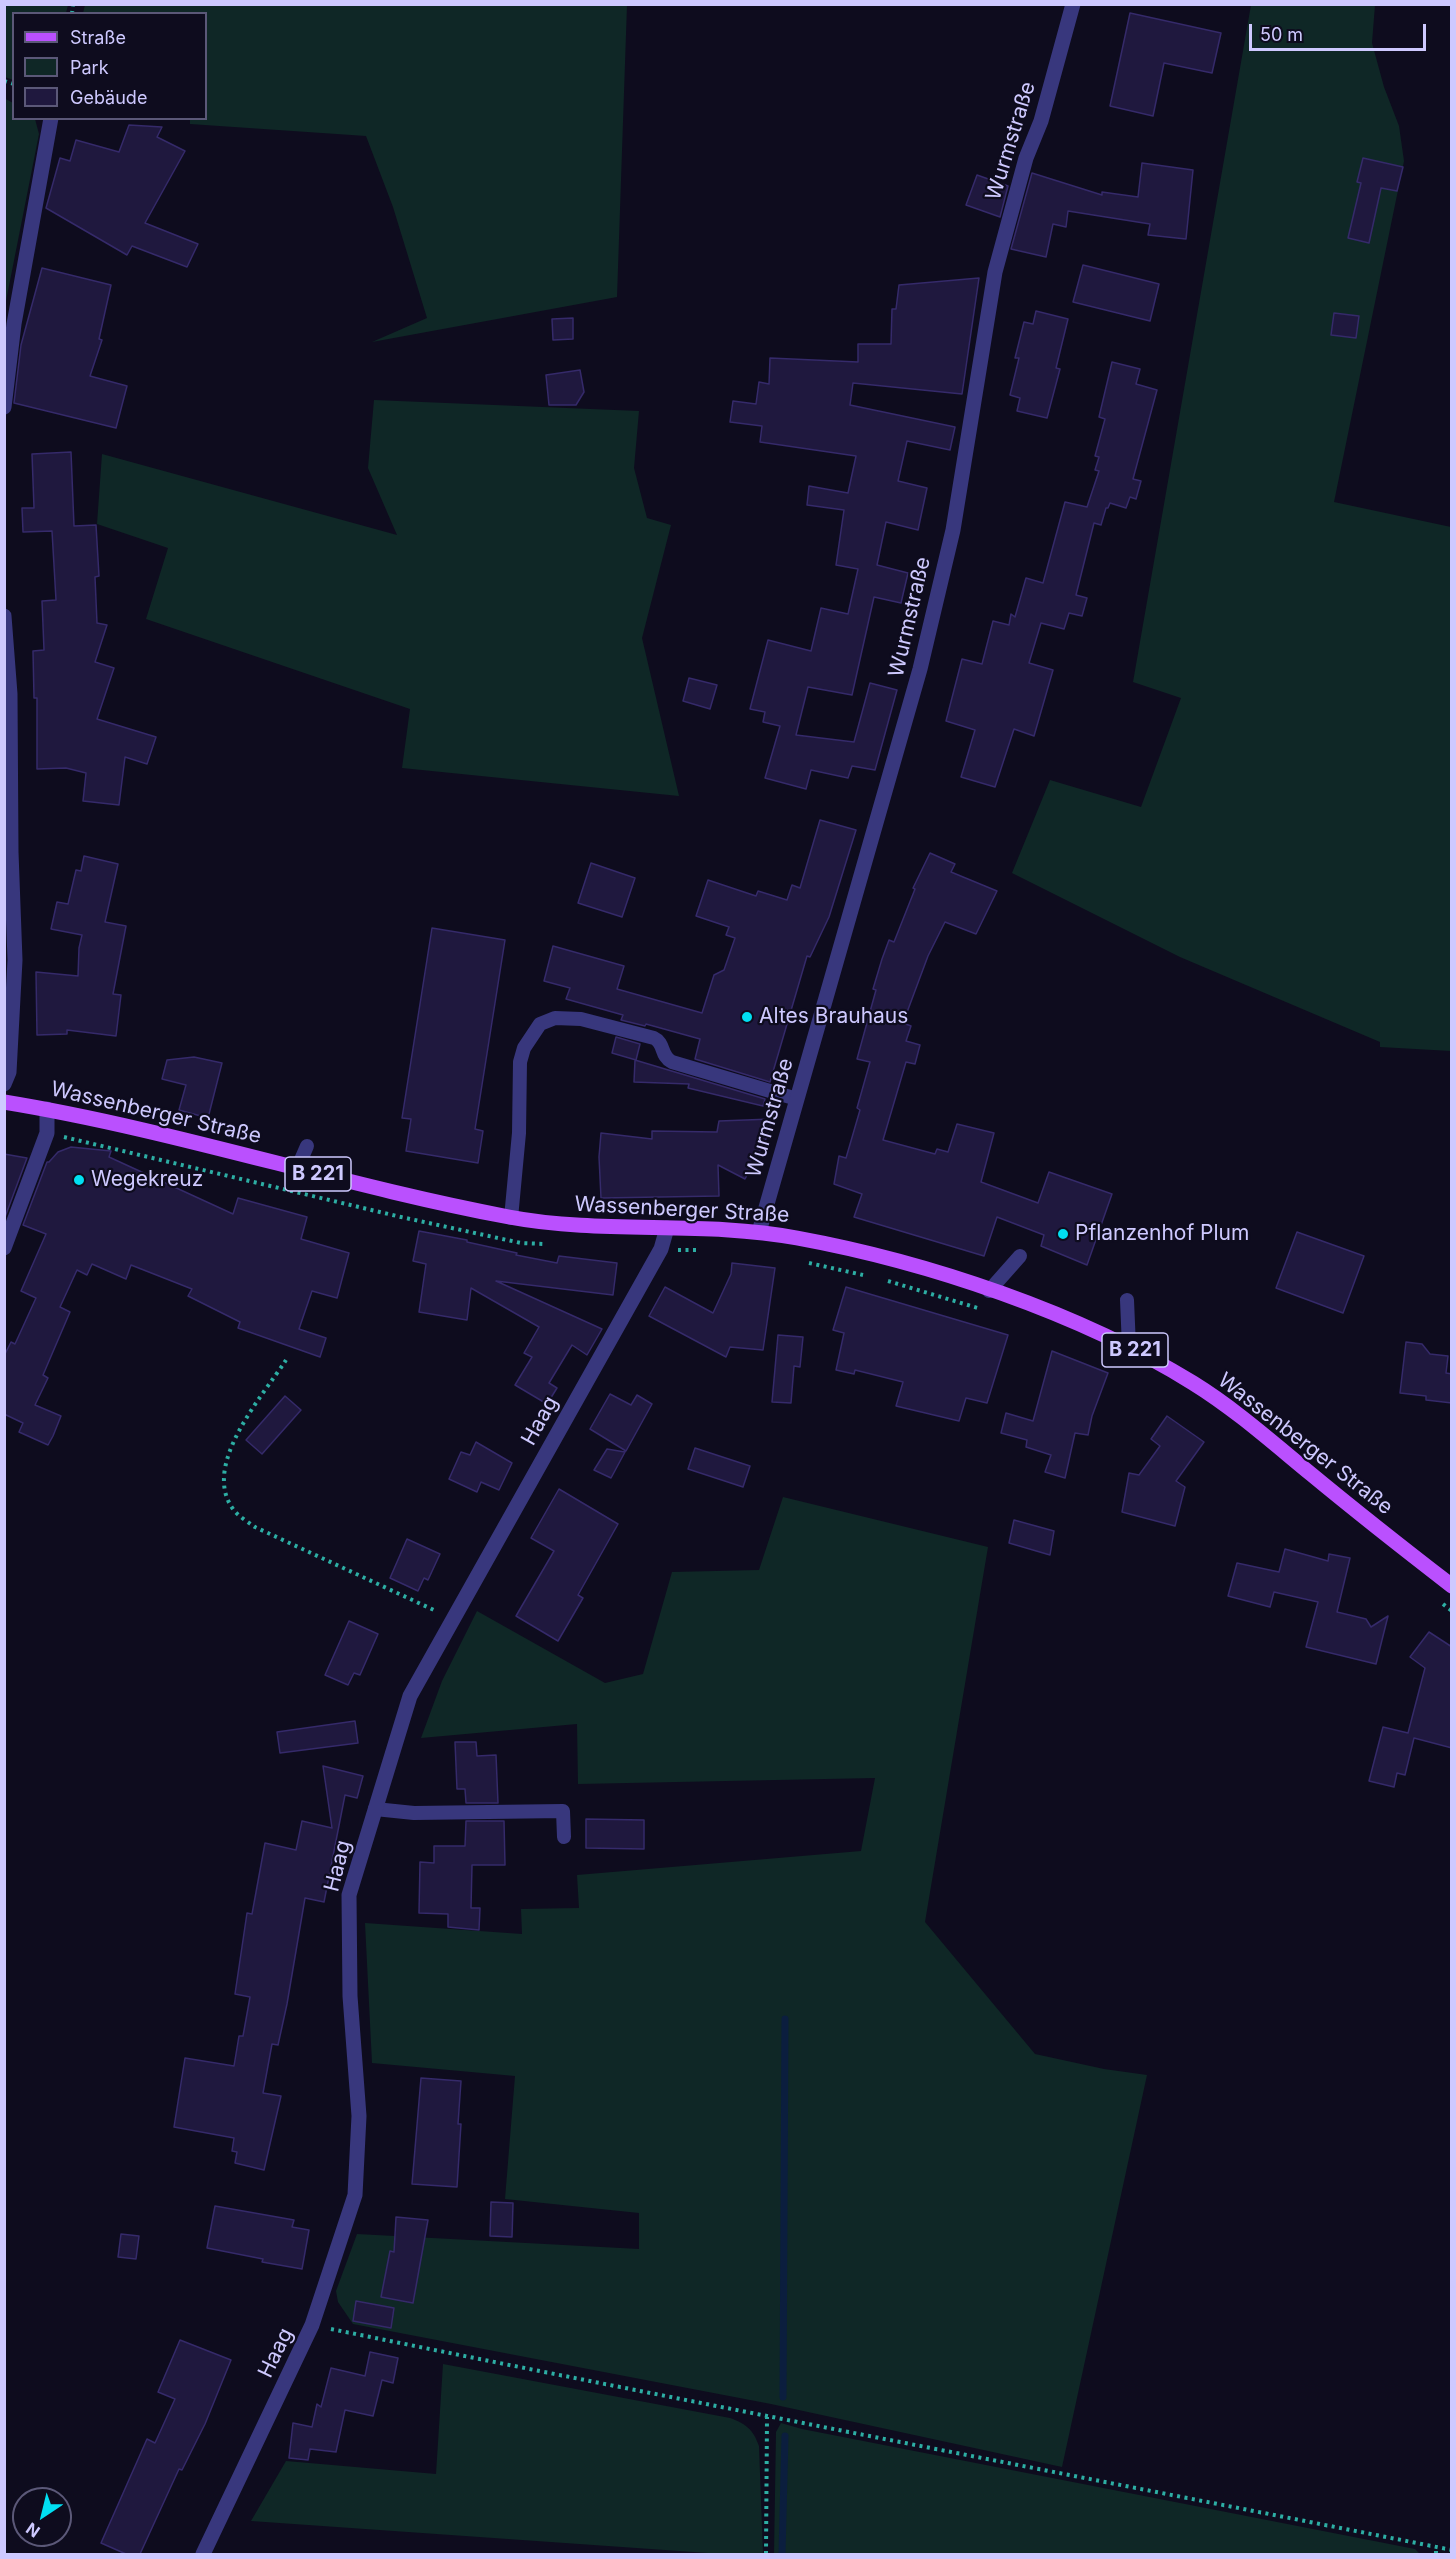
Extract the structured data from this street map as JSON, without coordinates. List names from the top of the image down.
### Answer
{
  "streets": {
    "main road": ["Wassenberger Straße", "B 221"],
    "street": ["Wurmstraße", "Haag"]
  },
  "crossings": [
    ["Wurmstraße", "Wassenberger Straße"],
    ["Wassenberger Straße", "Haag"]
  ],
  "places": ["Altes Brauhaus", "Wegekreuz", "Pflanzenhof Plum"],
  "legend": ["Straße", "Park", "Gebäude"],
  "scale_bar": "50 m",
  "north": "bottom left"
}
